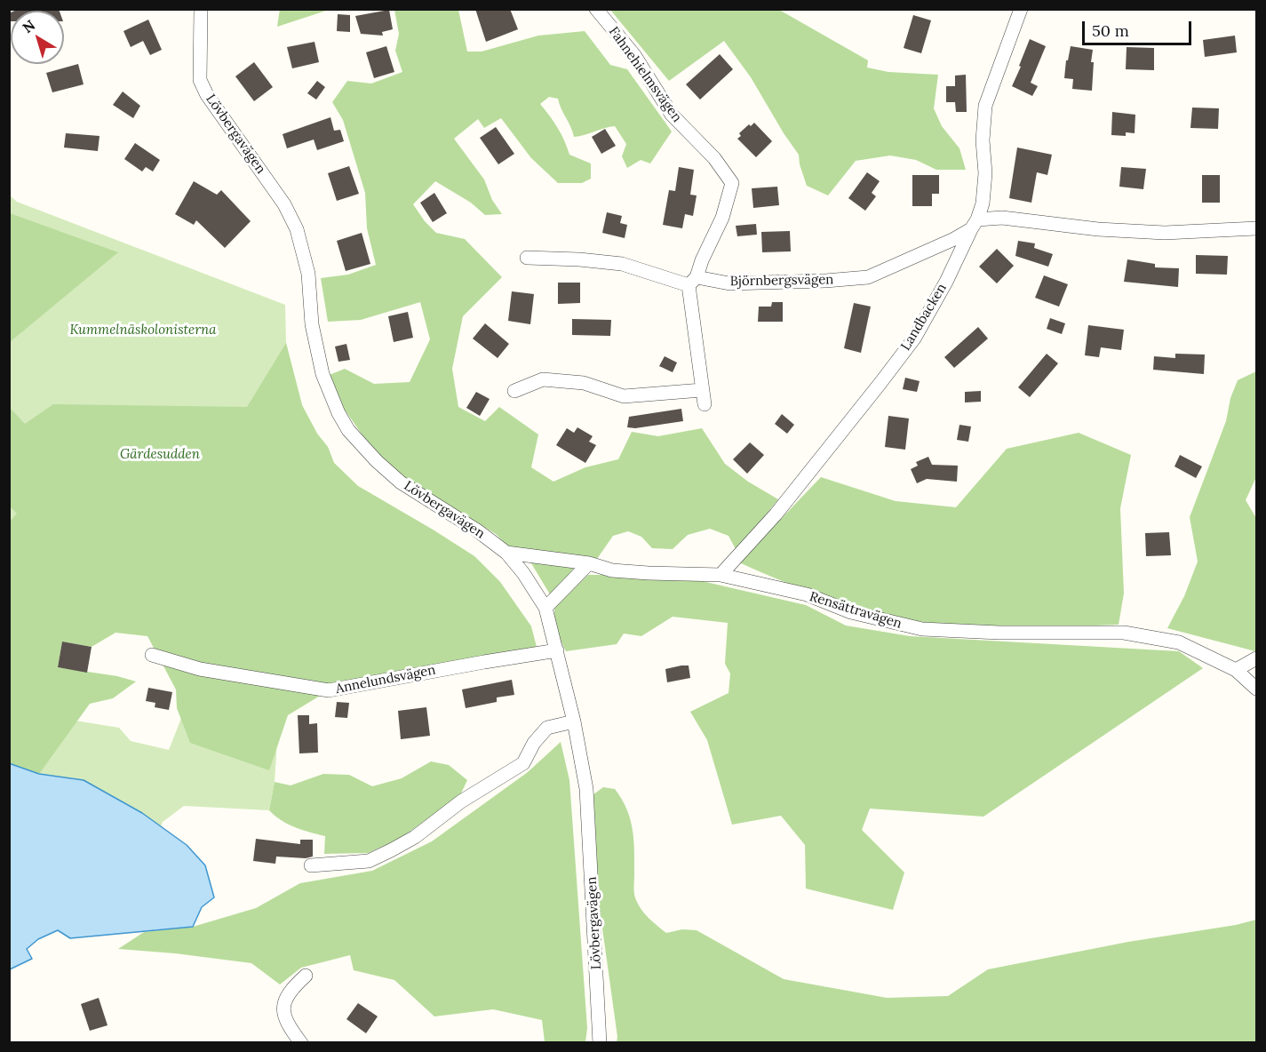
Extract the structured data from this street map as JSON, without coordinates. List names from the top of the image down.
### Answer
{
  "streets": {
    "street": [
      "Fahnehielmsvägen",
      "Lövbergavägen",
      "Björnbergsvägen",
      "Landbacken",
      "Rensättravägen",
      "Annelundsvägen"
    ]
  },
  "crossings": [
    ["Fahnehielmsvägen", "Björnbergsvägen"],
    ["Lövbergavägen", "Rensättravägen"],
    ["Lövbergavägen", "Annelundsvägen"],
    ["Björnbergsvägen", "Landbacken"],
    ["Landbacken", "Rensättravägen"]
  ],
  "parks": ["Kummelnäskolonisterna", "Gärdesudden"],
  "scale_bar": "50 m",
  "north": "top left"
}
